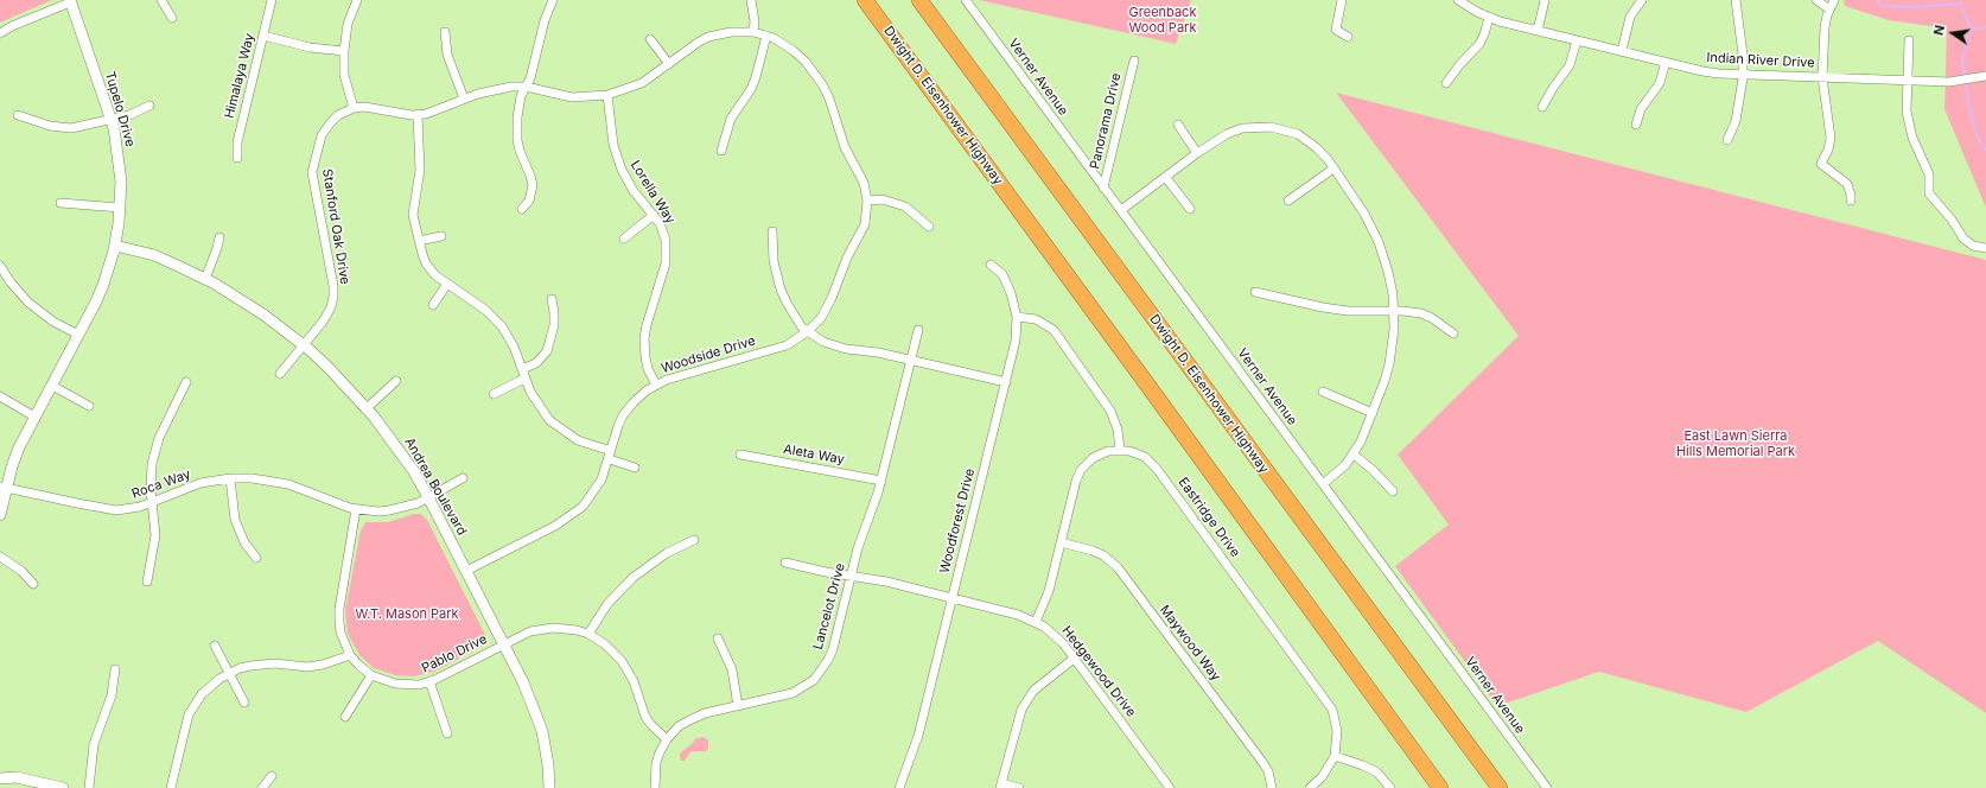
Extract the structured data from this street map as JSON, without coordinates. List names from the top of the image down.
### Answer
{
  "streets": {
    "highway": ["Dwight D. Eisenhower Highway"],
    "street": [
      "Indian River Drive",
      "Himalaya Way",
      "Verner Avenue",
      "Tupelo Drive",
      "Panorama Drive",
      "Lorella Way",
      "Stanford Oak Drive",
      "Woodside Drive",
      "Aleta Way",
      "Roca Way",
      "Andrea Boulevard",
      "Eastridge Drive",
      "Woodforest Drive",
      "Lancelot Drive",
      "Maywood Way",
      "Pablo Drive",
      "Hedgewood Drive"
    ]
  },
  "crossings": [
    ["Verner Avenue", "Panorama Drive"],
    ["Tupelo Drive", "Roca Way"],
    ["Tupelo Drive", "Andrea Boulevard"],
    ["Lorella Way", "Stanford Oak Drive"],
    ["Lorella Way", "Woodside Drive"],
    ["Stanford Oak Drive", "Woodside Drive"],
    ["Stanford Oak Drive", "Andrea Boulevard"],
    ["Woodside Drive", "Andrea Boulevard"],
    ["Aleta Way", "Lancelot Drive"],
    ["Roca Way", "Andrea Boulevard"],
    ["Roca Way", "Pablo Drive"],
    ["Andrea Boulevard", "Pablo Drive"],
    ["Woodforest Drive", "Hedgewood Drive"],
    ["Lancelot Drive", "Pablo Drive"],
    ["Lancelot Drive", "Hedgewood Drive"]
  ],
  "parks": ["Greenback Wood Park", "East Lawn Sierra Hills Memorial Park", "W.T. Mason Park"],
  "north": "left"
}
